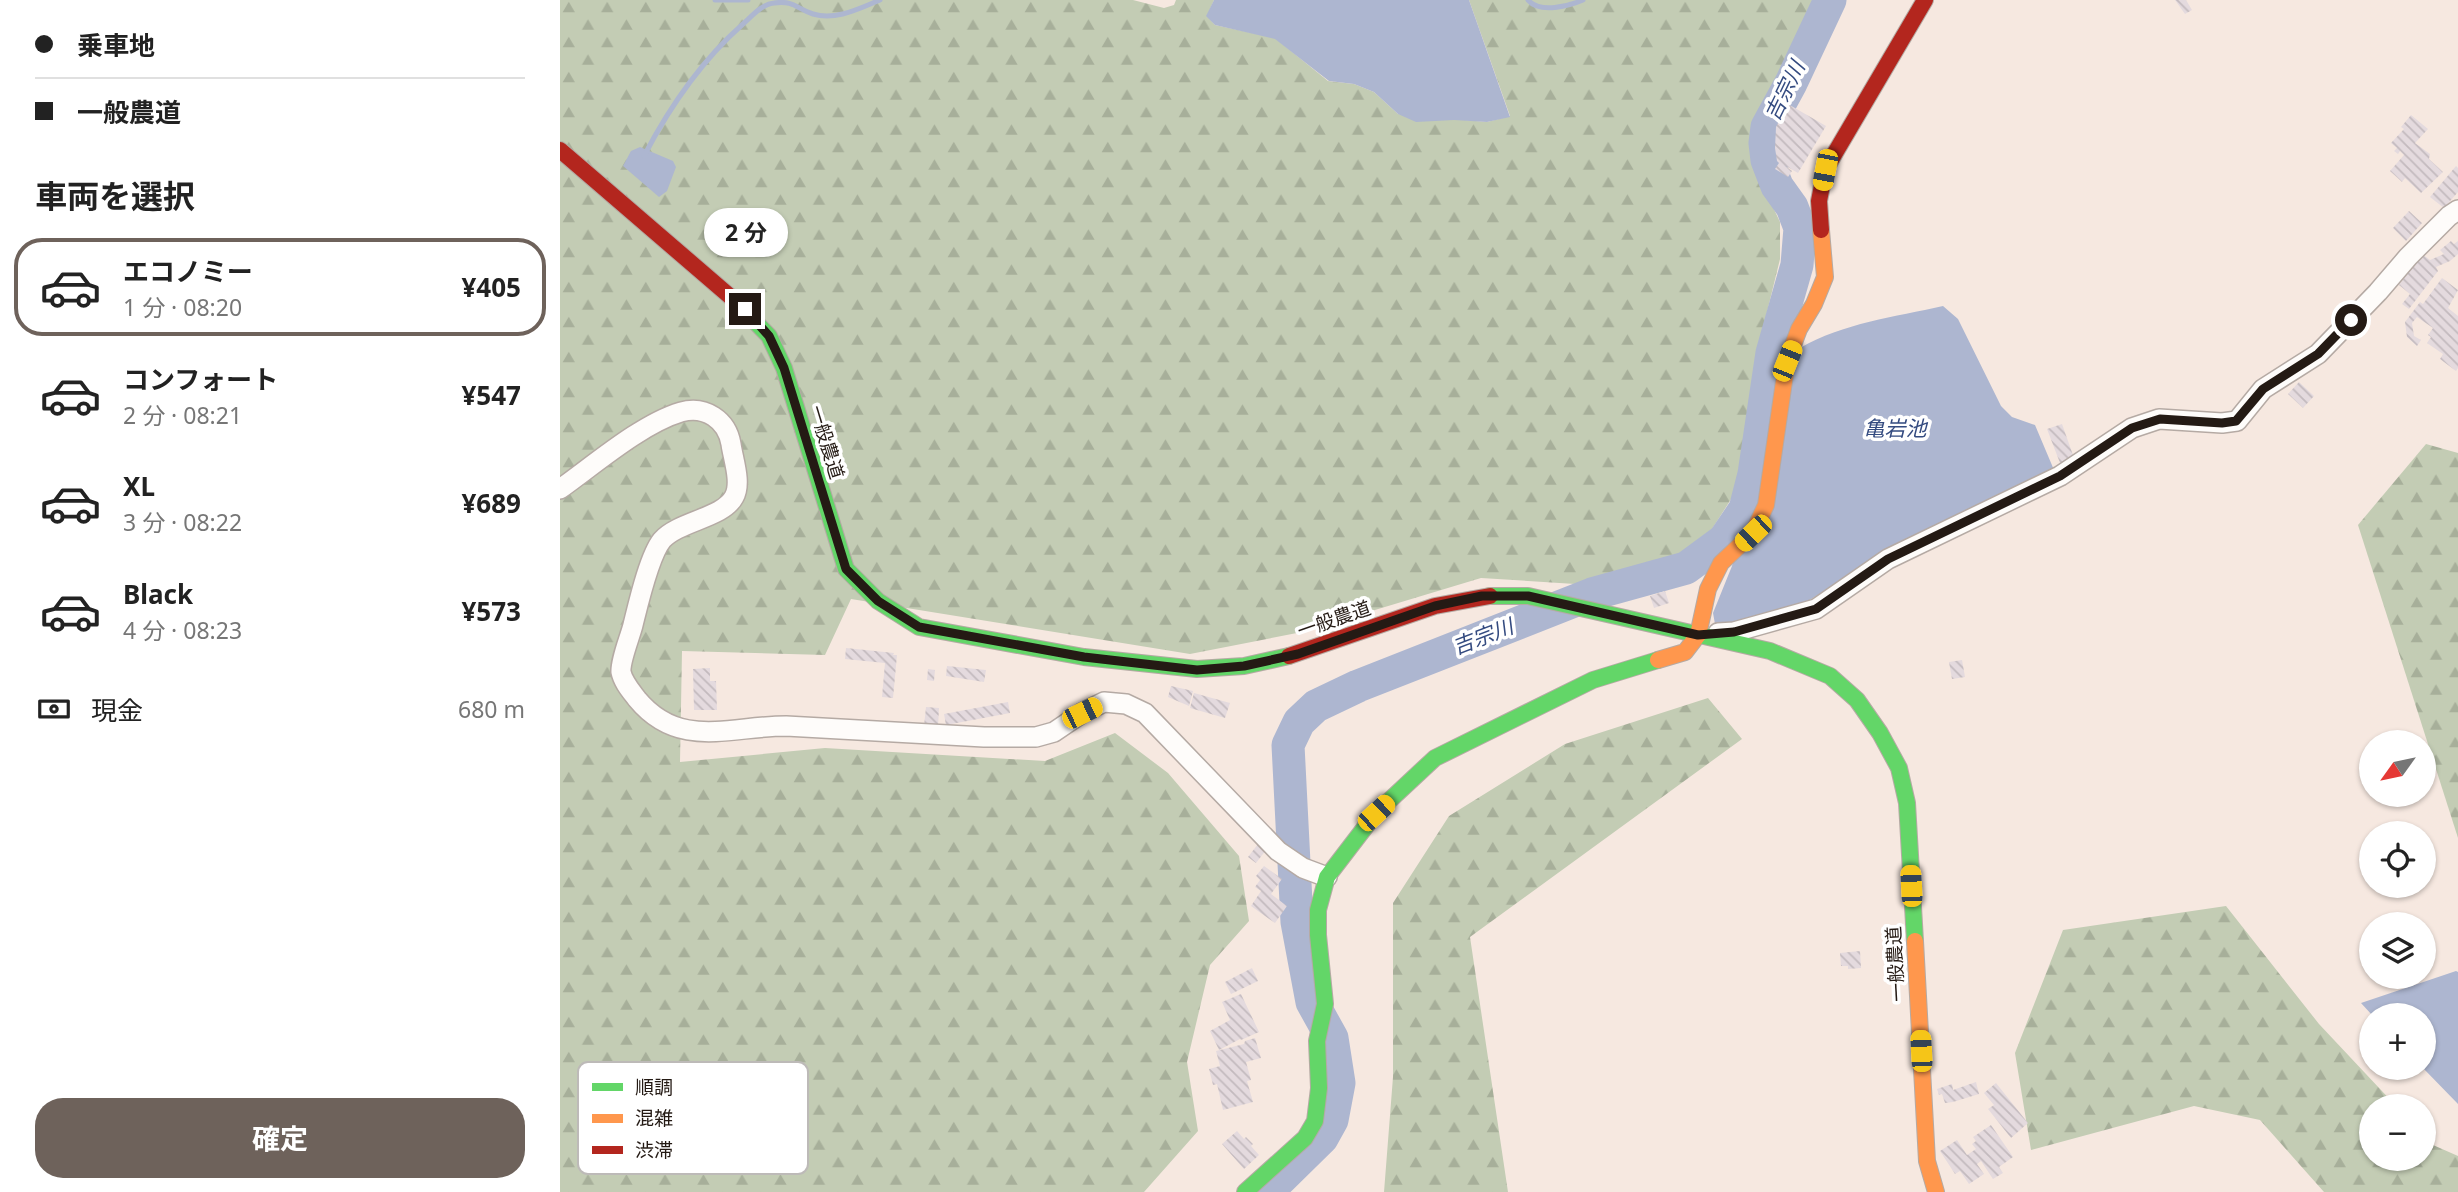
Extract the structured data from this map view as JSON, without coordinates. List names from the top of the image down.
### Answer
{
  "streets": {
    "street": ["一般農道"]
  },
  "water": ["吉宗川", "亀岩池"],
  "legend": ["順調", "混雑", "渋滞"],
  "north": "bottom left",
  "page": {
    "banner": ["乗車地", "一般農道"],
    "heading": "車両を選択",
    "bubble": "2 分",
    "list": [
      {
        "name": "エコノミー",
        "note": "1 分 · 08:20",
        "value": "¥405"
      },
      {
        "name": "コンフォート",
        "note": "2 分 · 08:21",
        "value": "¥547"
      },
      {
        "name": "XL",
        "note": "3 分 · 08:22",
        "value": "¥689"
      },
      {
        "name": "Black",
        "note": "4 分 · 08:23",
        "value": "¥573"
      }
    ],
    "pay": ["現金", "680 m"],
    "map_buttons": ["+", "−"],
    "buttons": "確定"
  }
}
